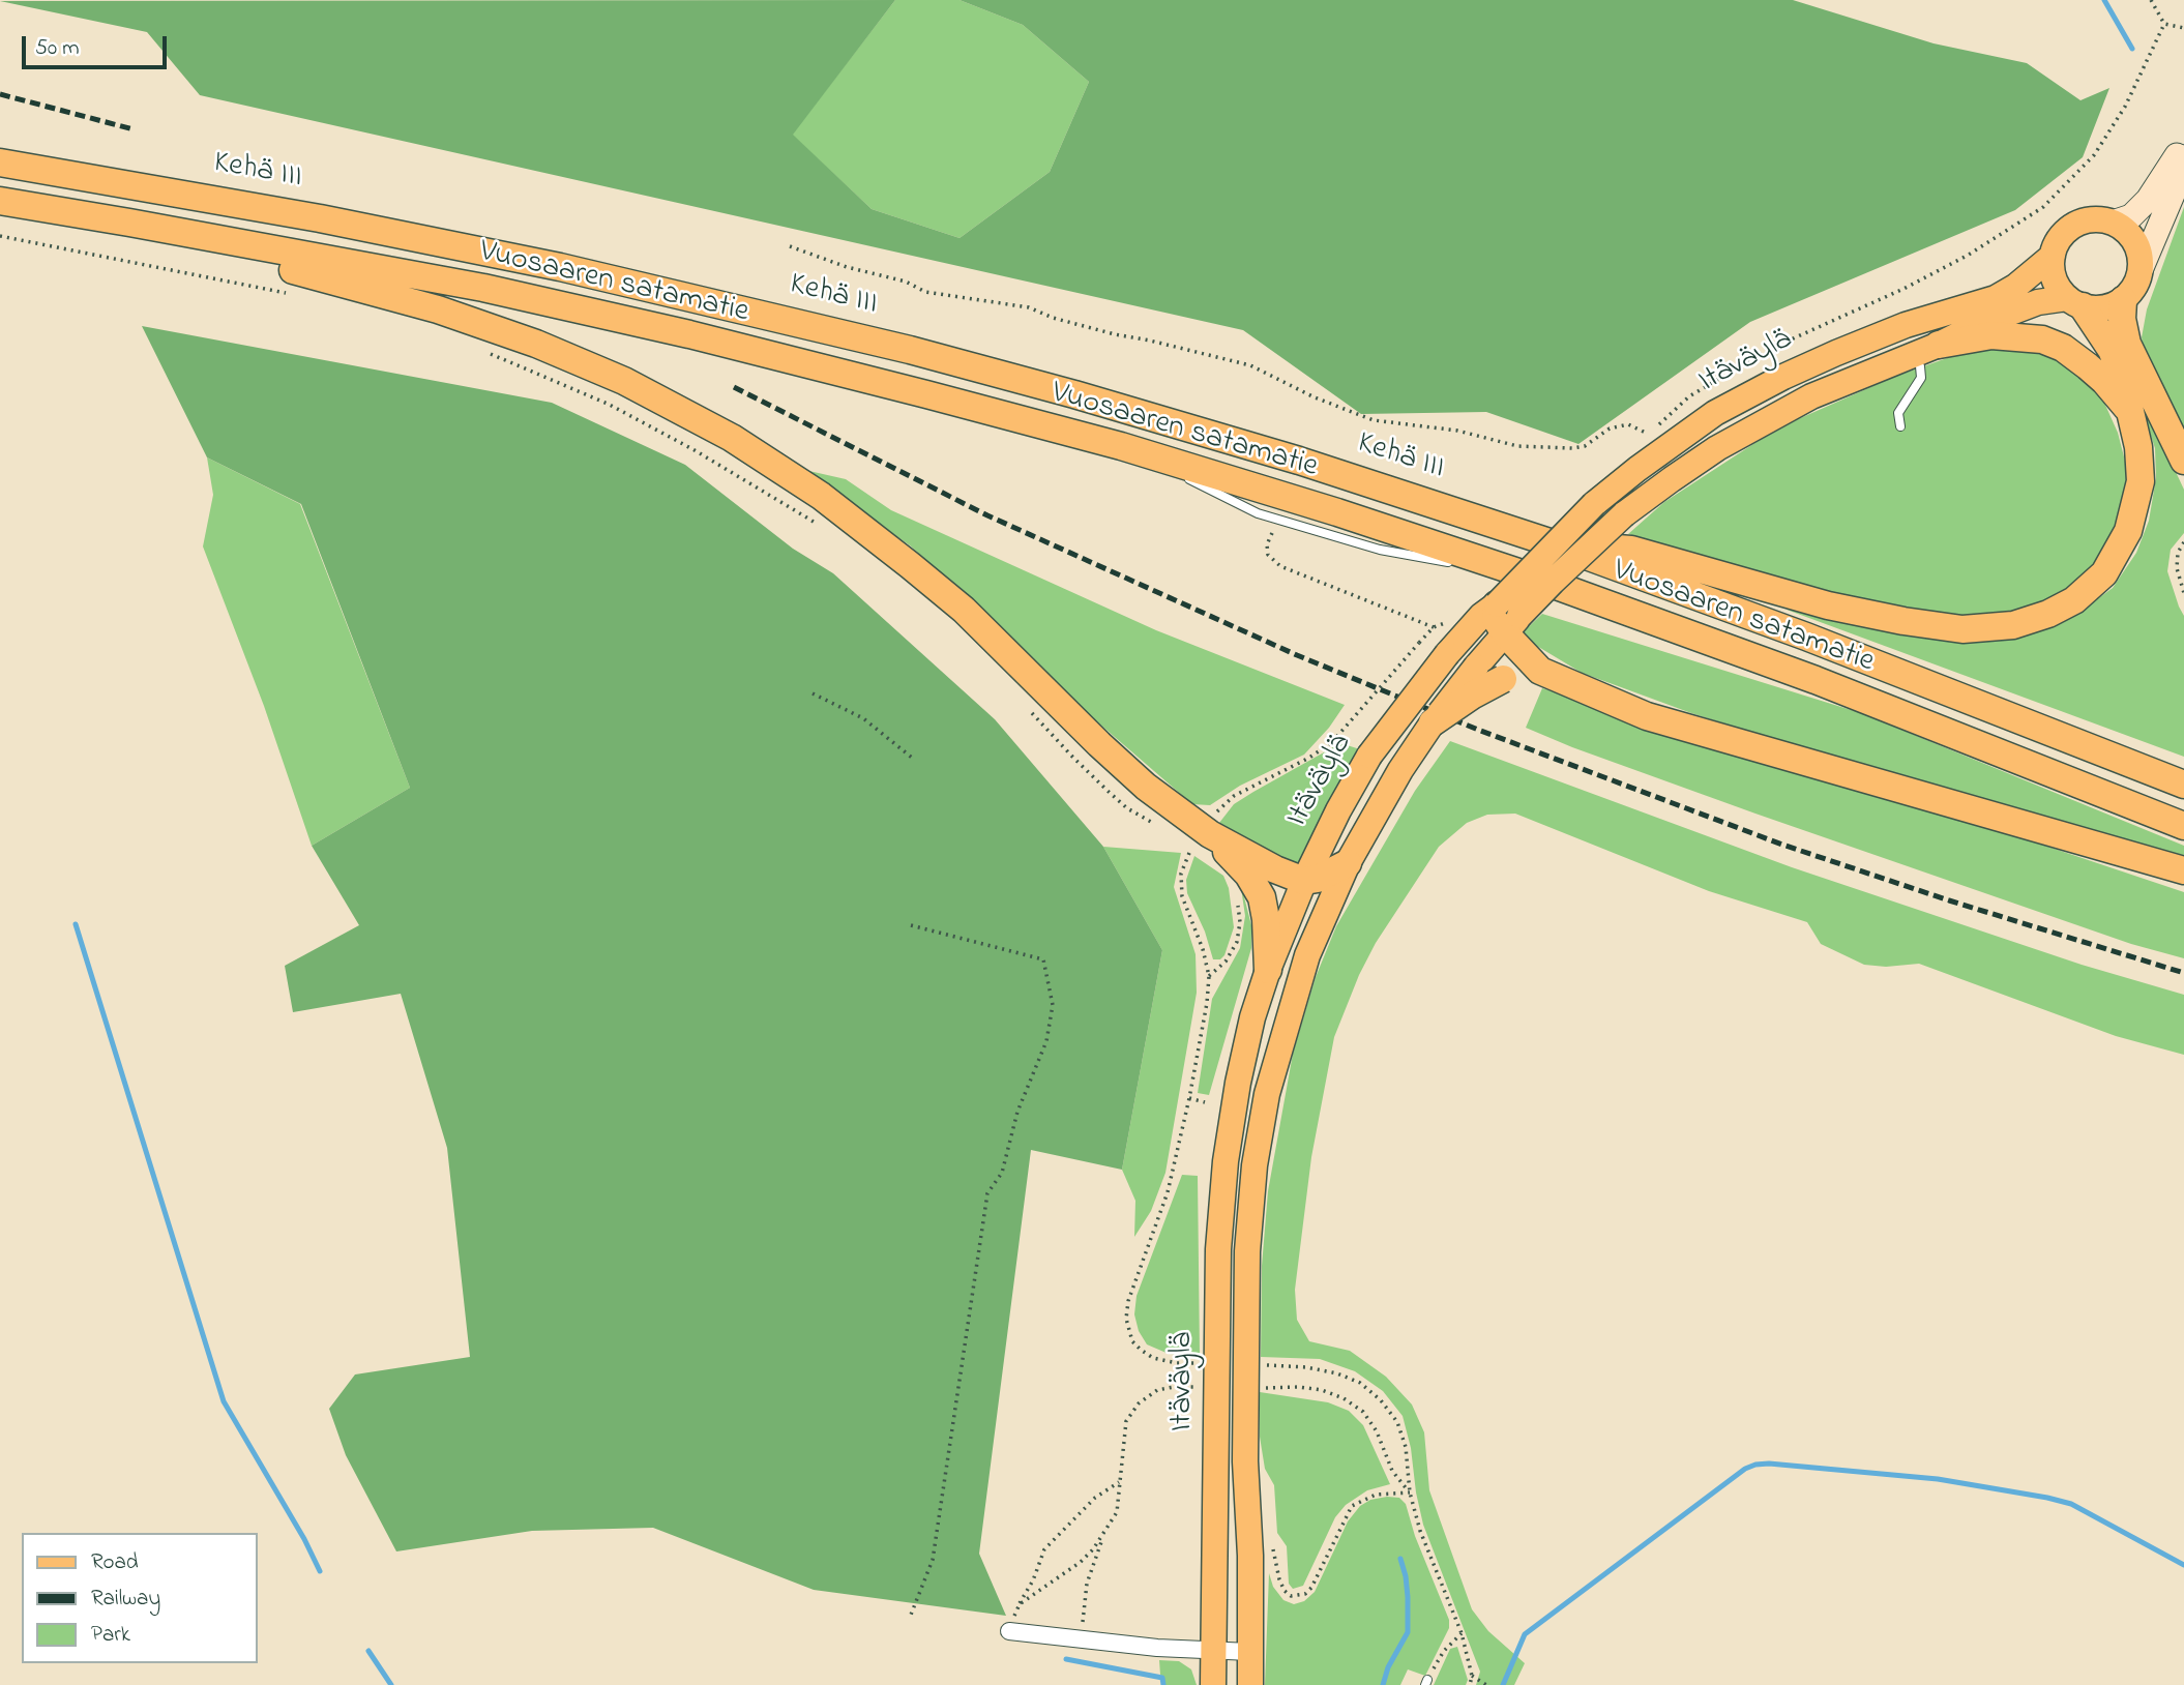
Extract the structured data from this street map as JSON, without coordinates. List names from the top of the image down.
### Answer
{
  "streets": {
    "highway": ["Kehä III", "Vuosaaren satamatie"],
    "main road": ["Itäväylä"]
  },
  "crossings": [
    ["Kehä III", "Vuosaaren satamatie"]
  ],
  "legend": ["Road", "Railway", "Park"],
  "scale_bar": "50 m"
}
